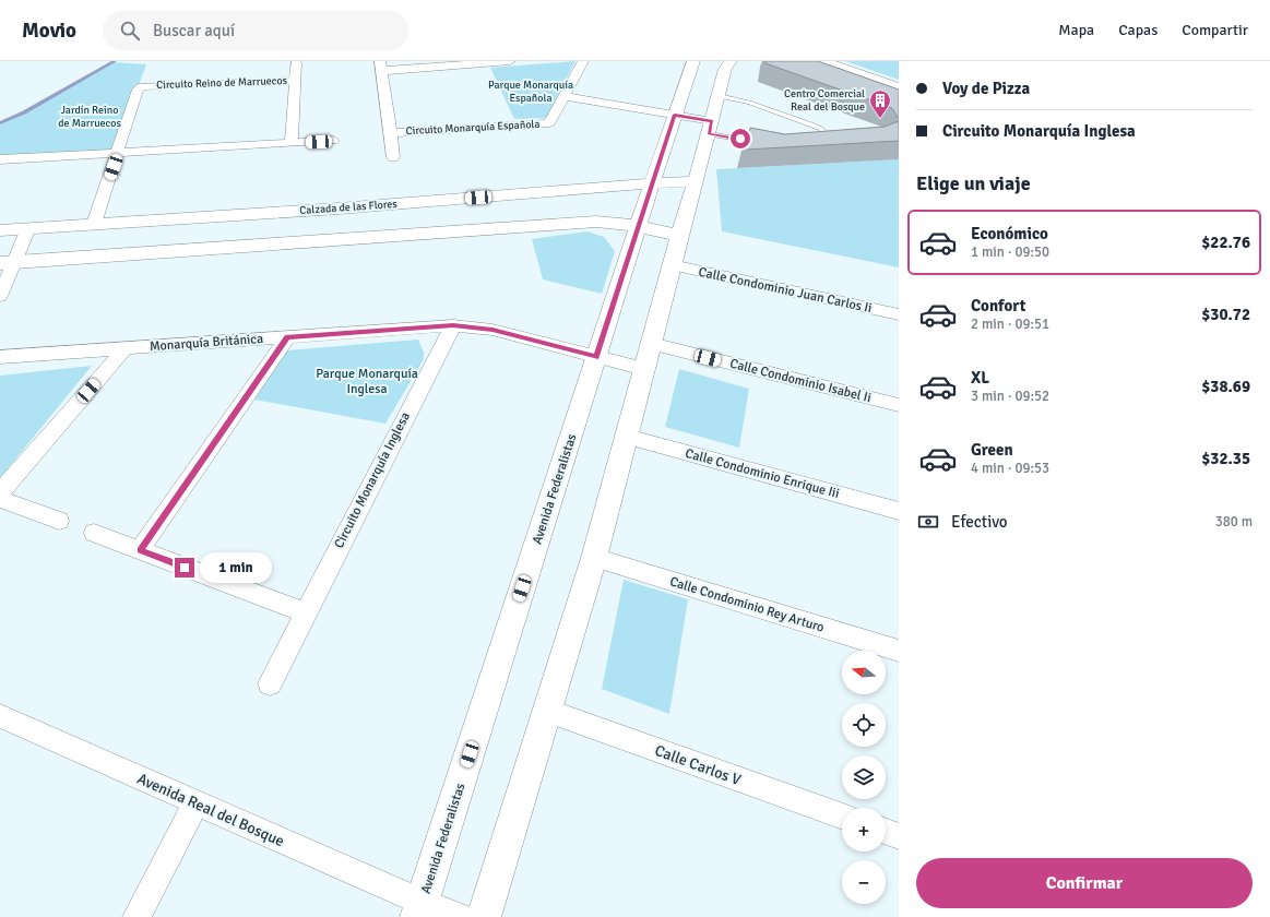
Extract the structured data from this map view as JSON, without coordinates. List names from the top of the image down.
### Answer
{
  "streets": {
    "street": [
      "Circuito Reino de Marruecos",
      "Circuito Monarquía Española",
      "Calzada de las Flores",
      "Calle Condominio Juan Carlos Ii",
      "Monarquía Británica",
      "Calle Condominio Isabel Ii",
      "Calle Condominio Enrique Iii",
      "Circuito Monarquía Inglesa",
      "Avenida Federalistas",
      "Calle Condominio Rey Arturo",
      "Calle Carlos V",
      "Avenida Real del Bosque"
    ]
  },
  "crossings": [
    ["Circuito Reino de Marruecos", "Calzada de las Flores"],
    ["Calzada de las Flores", "Avenida Federalistas"],
    ["Monarquía Británica", "Circuito Monarquía Inglesa"],
    ["Monarquía Británica", "Avenida Federalistas"],
    ["Avenida Federalistas", "Avenida Real del Bosque"]
  ],
  "parks": ["Parque Monarquía Española", "Jardín Reino de Marruecos", "Parque Monarquía Inglesa"],
  "places": {
    "building": ["Centro Comercial Real del Bosque"]
  },
  "north": "left",
  "page": {
    "header": "Movio",
    "search": "Buscar aquí",
    "nav": ["Mapa", "Capas", "Compartir"],
    "banner": ["Voy de Pizza", "Circuito Monarquía Inglesa"],
    "heading": "Elige un viaje",
    "list": [
      {
        "name": "Económico",
        "note": "1 min · 09:50",
        "value": "$22.76"
      },
      {
        "name": "Confort",
        "note": "2 min · 09:51",
        "value": "$30.72"
      },
      {
        "name": "XL",
        "note": "3 min · 09:52",
        "value": "$38.69"
      },
      {
        "name": "Green",
        "note": "4 min · 09:53",
        "value": "$32.35"
      }
    ],
    "pay": ["Efectivo", "380 m"],
    "bubble": "1 min",
    "map_buttons": ["+", "−"],
    "buttons": "Confirmar"
  }
}
